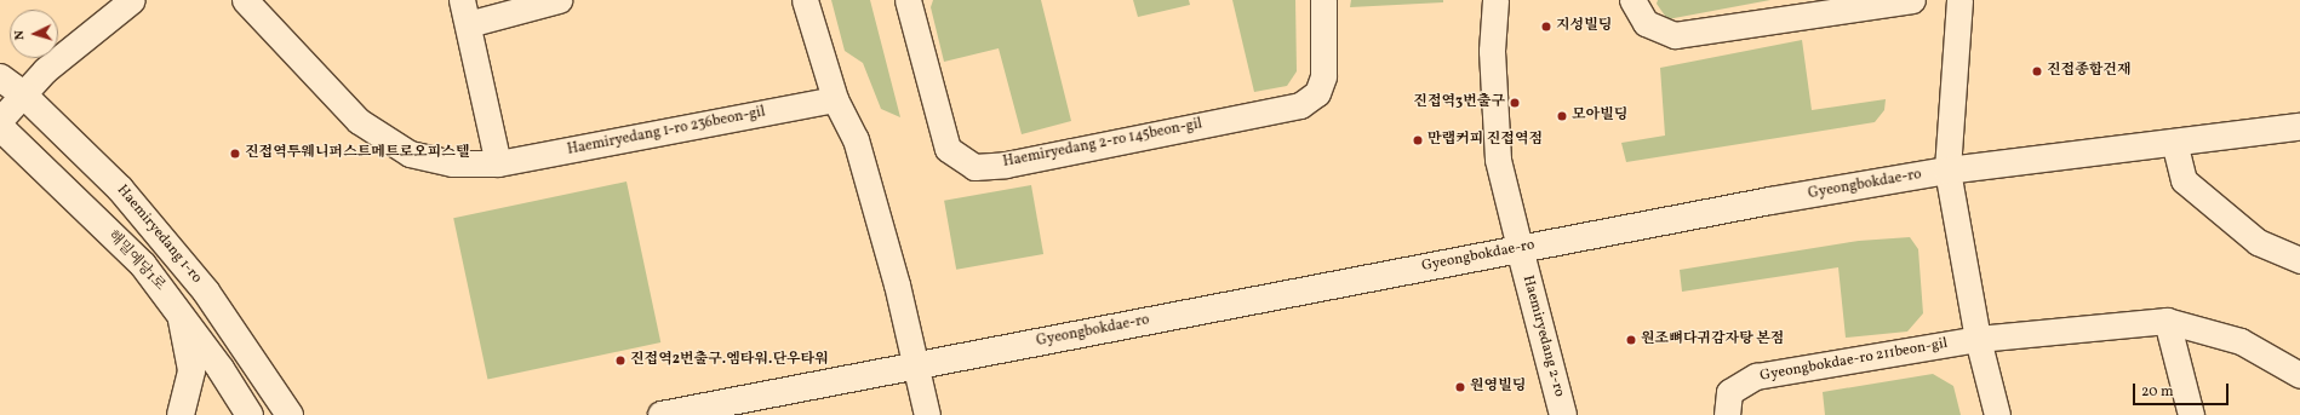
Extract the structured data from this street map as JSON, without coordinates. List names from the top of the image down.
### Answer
{
  "streets": {
    "street": [
      "Haemiryedang 1-ro 236beon-gil",
      "Haemiryedang 2-ro 145beon-gil",
      "Gyeongbokdae-ro",
      "Haemiryedang 1-ro",
      "해밀예당1로",
      "Haemiryedang 2-ro",
      "Gyeongbokdae-ro 211beon-gil"
    ]
  },
  "crossings": [
    ["Gyeongbokdae-ro", "Haemiryedang 2-ro"]
  ],
  "places": [
    "지성빌딩",
    "진접종합건재",
    "진접역3번출구",
    "모아빌딩",
    "만랩커피 진접역점",
    "진접역투웨니퍼스트메트로오피스텔",
    "원조뼈다귀감자탕 본점",
    "진접역2번출구.엠타워.단우타워",
    "원영빌딩"
  ],
  "scale_bar": "20 m",
  "north": "left"
}
